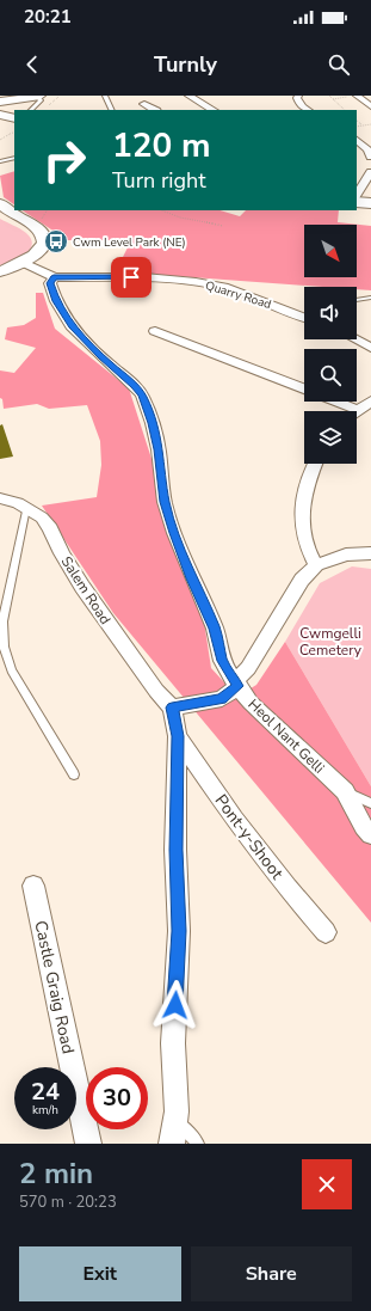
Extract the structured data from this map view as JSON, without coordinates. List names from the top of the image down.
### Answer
{
  "streets": {
    "street": [
      "Quarry Road",
      "Salem Road",
      "Heol Nant Gelli",
      "Pont-y-Shoot",
      "Castle Graig Road"
    ]
  },
  "crossings": [
    ["Quarry Road", "Heol Nant Gelli"]
  ],
  "parks": ["Cwmgelli Cemetery"],
  "places": {
    "bus stop": ["Cwm Level Park (NE)"]
  },
  "north": "bottom right",
  "page": {
    "status": "20:21",
    "header": "Turnly",
    "turn": ["120 m", "Turn right"],
    "speed": "24 km/h",
    "limit": "30",
    "heading": ["2 min", "570 m · 20:23"],
    "buttons": ["Exit", "Share"]
  }
}
